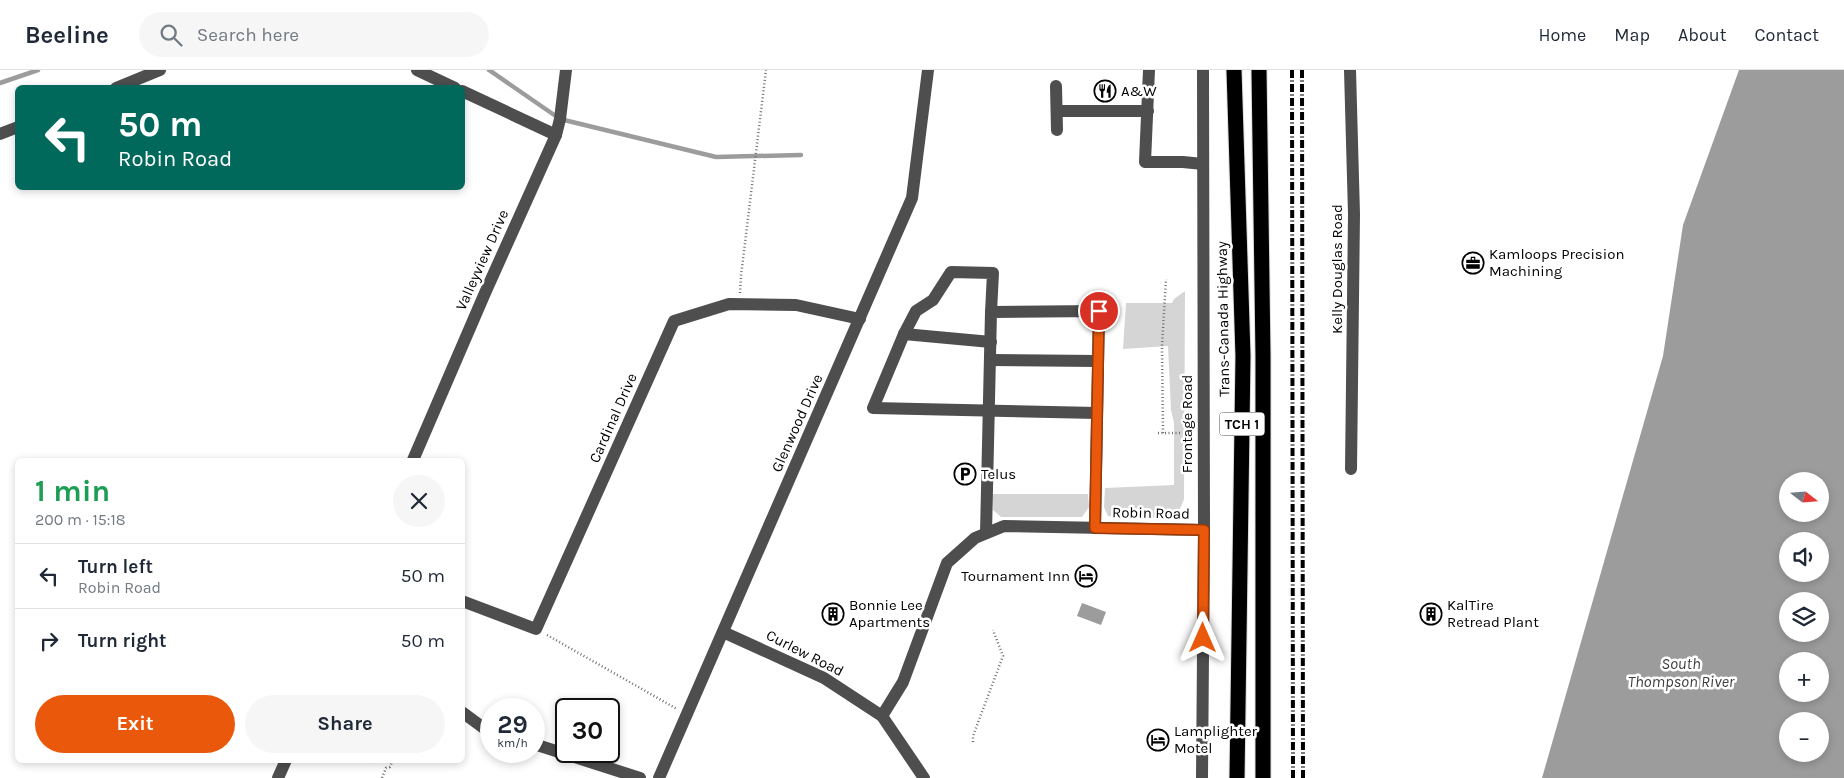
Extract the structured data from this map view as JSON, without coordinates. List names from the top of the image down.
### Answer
{
  "streets": {
    "highway": ["Trans-Canada Highway", "TCH 1"],
    "street": [
      "Valleyview Drive",
      "Kelly Douglas Road",
      "Cardinal Drive",
      "Glenwood Drive",
      "Frontage Road",
      "Robin Road",
      "Curlew Road"
    ]
  },
  "crossings": [
    ["Cardinal Drive", "Glenwood Drive"],
    ["Glenwood Drive", "Curlew Road"],
    ["Frontage Road", "Robin Road"],
    ["Robin Road", "Curlew Road"]
  ],
  "water": ["South Thompson River"],
  "places": {
    "restaurant": ["A&W"],
    "office": ["Kamloops Precision Machining"],
    "parking": ["Telus"],
    "hotel": ["Tournament Inn", "Lamplighter Motel"],
    "building": ["Bonnie Lee Apartments", "KalTire Retread Plant"]
  },
  "north": "right",
  "page": {
    "header": "Beeline",
    "search": "Search here",
    "nav": [
      "Home",
      "Map",
      "About",
      "Contact"
    ],
    "turn": ["50 m", "Robin Road"],
    "heading": ["1 min", "200 m · 15:18"],
    "map_buttons": ["+", "−"],
    "list": [
      {
        "name": "Turn left",
        "note": "Robin Road",
        "value": "50 m"
      },
      {
        "name": "Turn right",
        "value": "50 m"
      }
    ],
    "buttons": ["Exit", "Share"],
    "speed": "29 km/h",
    "limit": "30"
  }
}
